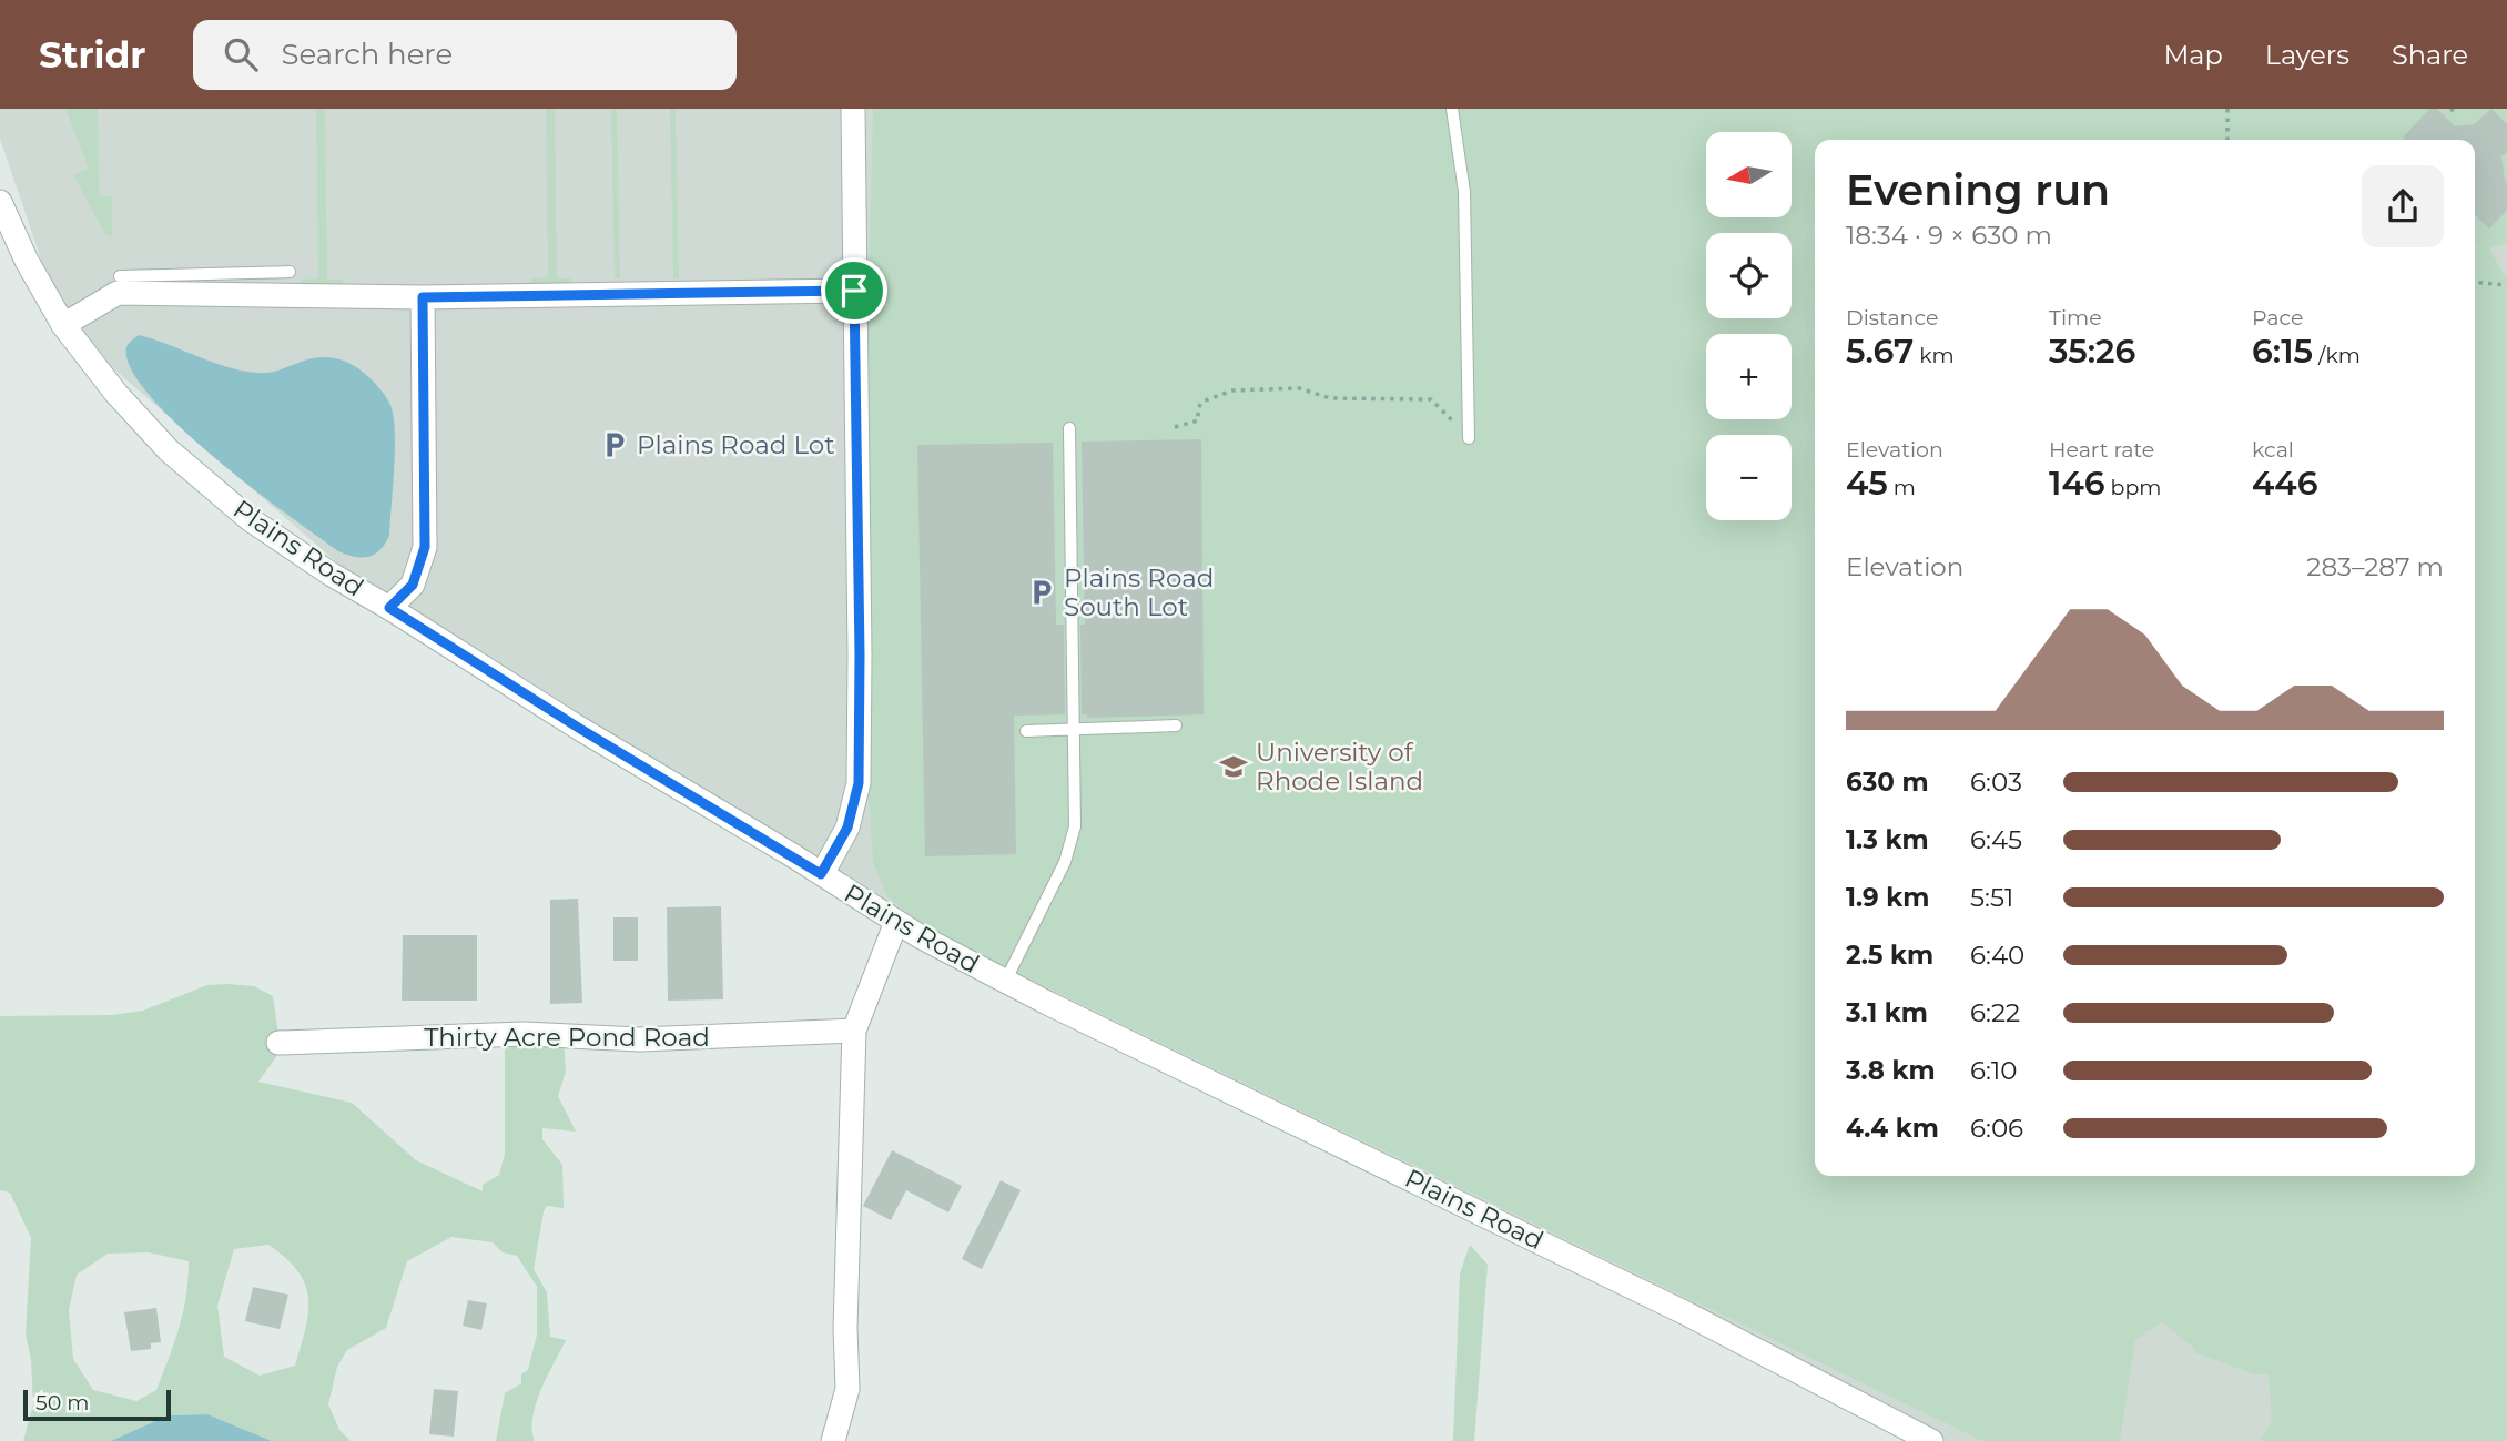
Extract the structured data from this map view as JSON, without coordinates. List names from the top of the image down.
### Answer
{
  "streets": {
    "street": ["Plains Road", "Thirty Acre Pond Road"]
  },
  "places": {
    "parking": ["Plains Road Lot", "Plains Road South Lot"],
    "school or university": ["University of Rhode Island"]
  },
  "scale_bar": "50 m",
  "north": "left",
  "page": {
    "header": "Stridr",
    "search": "Search here",
    "nav": ["Map", "Layers", "Share"],
    "map_buttons": ["+", "−"],
    "heading": ["Evening run", "18:34 · 9 × 630 m"],
    "stats": [
      ["Distance", "5.67 km"],
      ["Time", "35:26"],
      ["Pace", "6:15 /km"],
      ["Elevation", "45 m"],
      ["Heart rate", "146 bpm"],
      ["kcal", "446"]
    ],
    "chart": ["Elevation", "283–287 m"],
    "list": [
      {
        "name": "630 m",
        "note": "6:03"
      },
      {
        "name": "1.3 km",
        "note": "6:45"
      },
      {
        "name": "1.9 km",
        "note": "5:51"
      },
      {
        "name": "2.5 km",
        "note": "6:40"
      },
      {
        "name": "3.1 km",
        "note": "6:22"
      },
      {
        "name": "3.8 km",
        "note": "6:10"
      },
      {
        "name": "4.4 km",
        "note": "6:06"
      }
    ],
    "scale": "50 m"
  }
}
